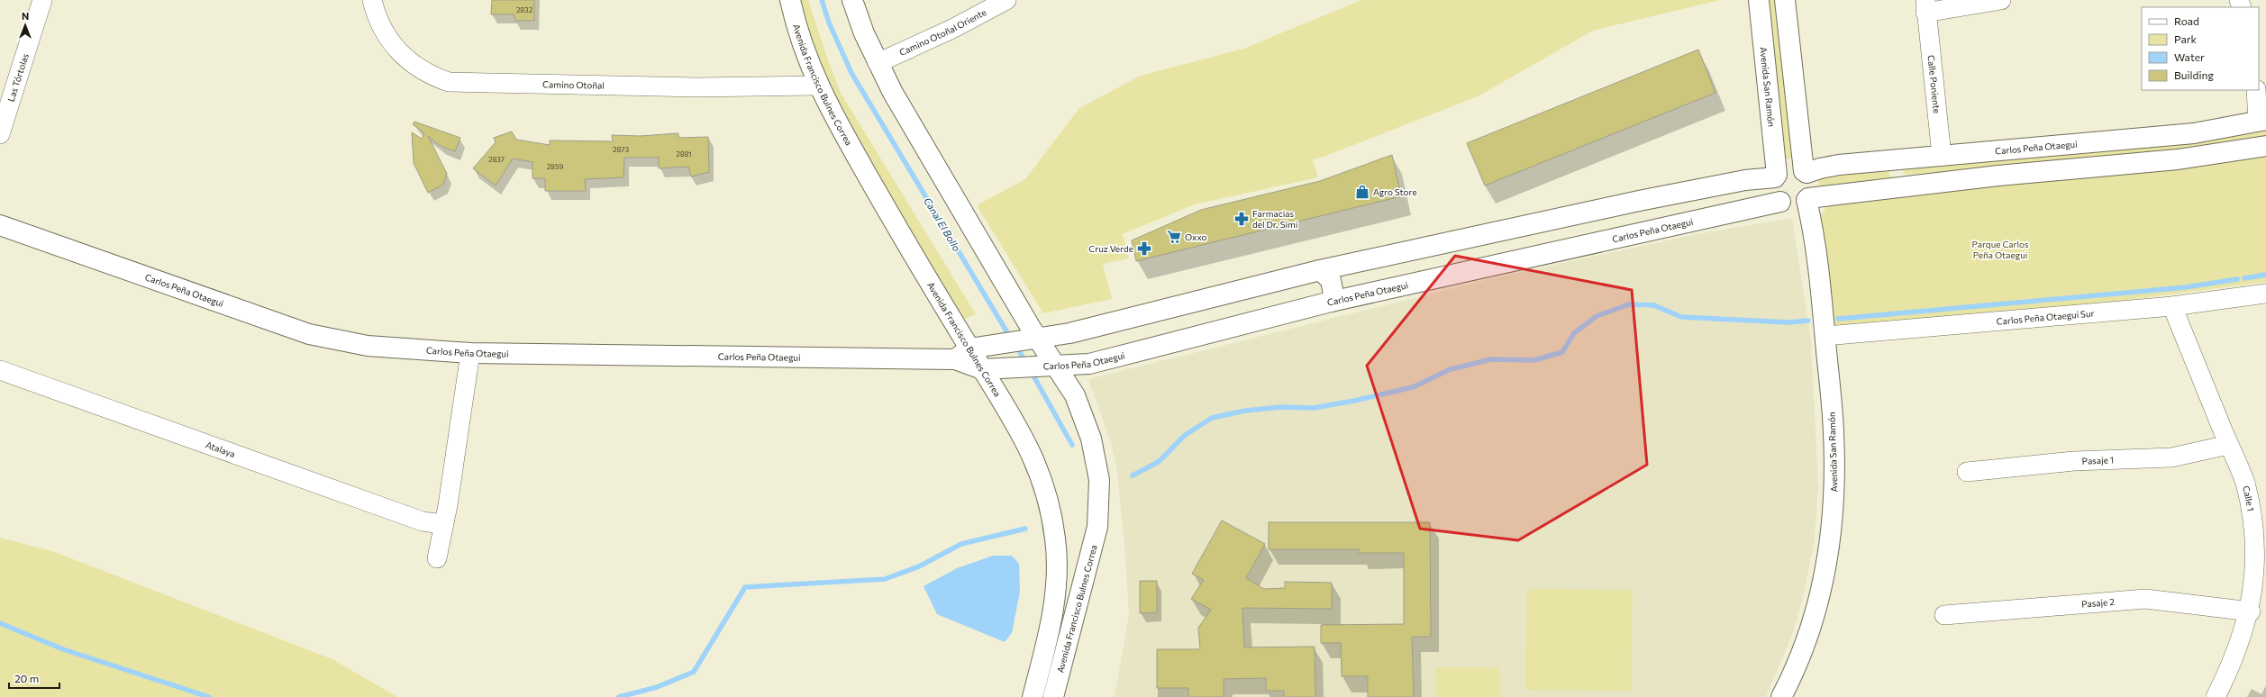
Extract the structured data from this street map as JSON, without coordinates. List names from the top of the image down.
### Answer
{
  "streets": {
    "street": [
      "Camino Otoñal Oriente",
      "Las Tórtolas",
      "Camino Otoñal",
      "Avenida Francisco Bulnes Correa",
      "Calle Poniente",
      "Avenida San Ramón",
      "Carlos Peña Otaegui",
      "Carlos Peña Otaegui Sur",
      "Atalaya",
      "Pasaje 1",
      "Calle 1",
      "Pasaje 2"
    ]
  },
  "crossings": [
    ["Camino Otoñal Oriente", "Avenida Francisco Bulnes Correa"],
    ["Camino Otoñal", "Avenida Francisco Bulnes Correa"],
    ["Avenida Francisco Bulnes Correa", "Carlos Peña Otaegui"],
    ["Calle Poniente", "Carlos Peña Otaegui"],
    ["Avenida San Ramón", "Carlos Peña Otaegui"],
    ["Avenida San Ramón", "Carlos Peña Otaegui Sur"],
    ["Carlos Peña Otaegui Sur", "Calle 1"],
    ["Pasaje 1", "Calle 1"],
    ["Calle 1", "Pasaje 2"]
  ],
  "water": ["Canal El Bollo"],
  "parks": ["Parque Carlos Peña Otaegui"],
  "places": {
    "shop": ["Agro Store"],
    "pharmacy": ["Farmacias del Dr. Simi", "Cruz Verde"],
    "supermarket": ["Oxxo"]
  },
  "house_numbers": [
    "2832",
    "2873",
    "2881",
    "2837",
    "2859"
  ],
  "legend": [
    "Road",
    "Park",
    "Water",
    "Building"
  ],
  "scale_bar": "20 m",
  "north": "top"
}
